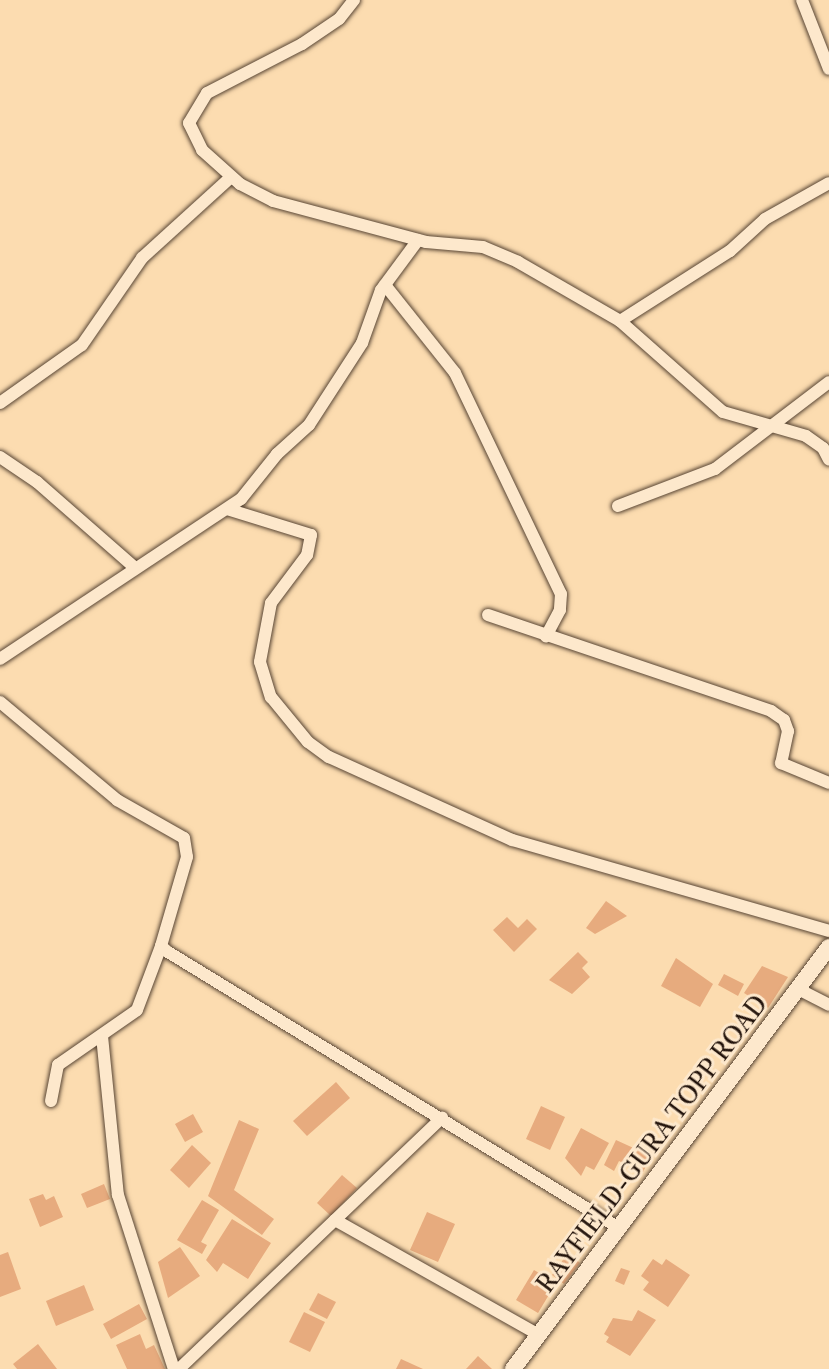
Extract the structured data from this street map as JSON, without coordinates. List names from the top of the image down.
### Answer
{
  "streets": {
    "street": ["RAYFIELD-GURA TOPP ROAD"]
  }
}
